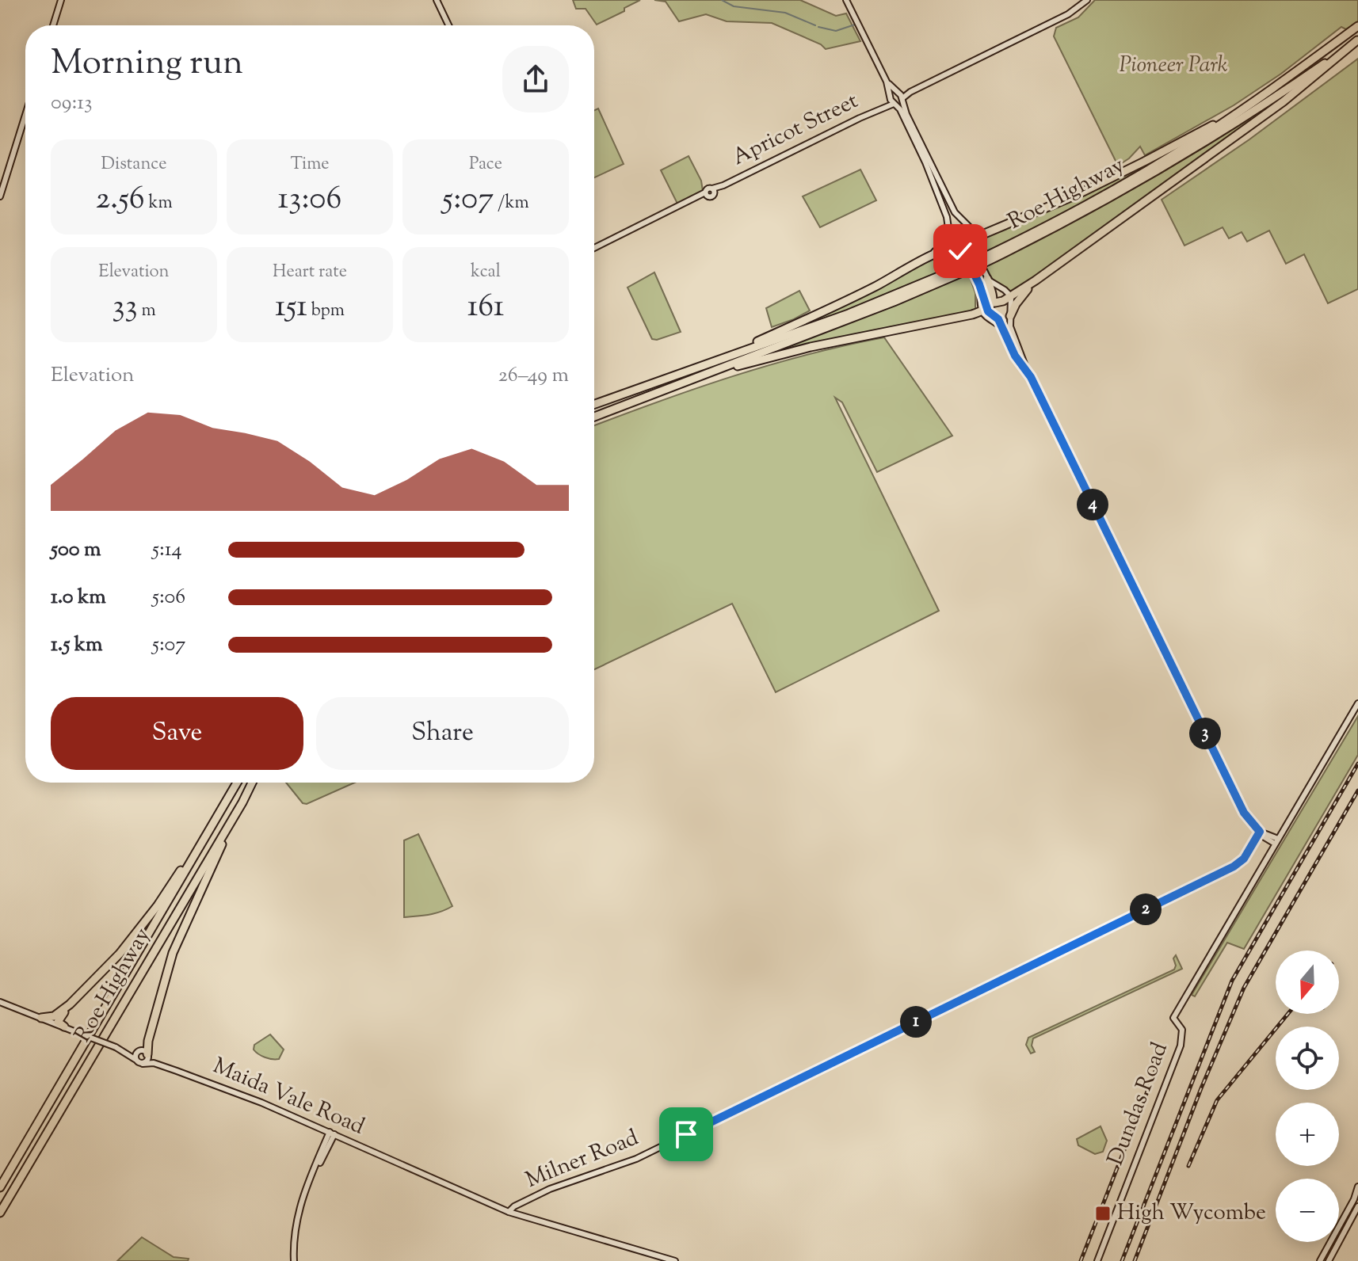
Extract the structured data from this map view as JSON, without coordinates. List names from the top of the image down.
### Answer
{
  "streets": {
    "highway": ["Roe Highway"],
    "main road": [
      "Apricot Street",
      "Maida Vale Road",
      "Dundas Road",
      "Milner Road"
    ]
  },
  "crossings": [
    ["Maida Vale Road", "Milner Road"]
  ],
  "parks": ["Pioneer Park"],
  "places": {
    "transit": ["High Wycombe"]
  },
  "north": "bottom",
  "page": {
    "heading": ["Morning run", "09:13"],
    "stats": [
      ["Distance", "2.56 km"],
      ["Time", "13:06"],
      ["Pace", "5:07 /km"],
      ["Elevation", "33 m"],
      ["Heart rate", "151 bpm"],
      ["kcal", "161"]
    ],
    "chart": ["Elevation", "26–49 m"],
    "pins": [
      "4",
      "3",
      "2",
      "1"
    ],
    "list": [
      {
        "name": "500 m",
        "note": "5:14"
      },
      {
        "name": "1.0 km",
        "note": "5:06"
      },
      {
        "name": "1.5 km",
        "note": "5:07"
      }
    ],
    "buttons": ["Save", "Share"],
    "map_buttons": ["+", "−"]
  }
}
